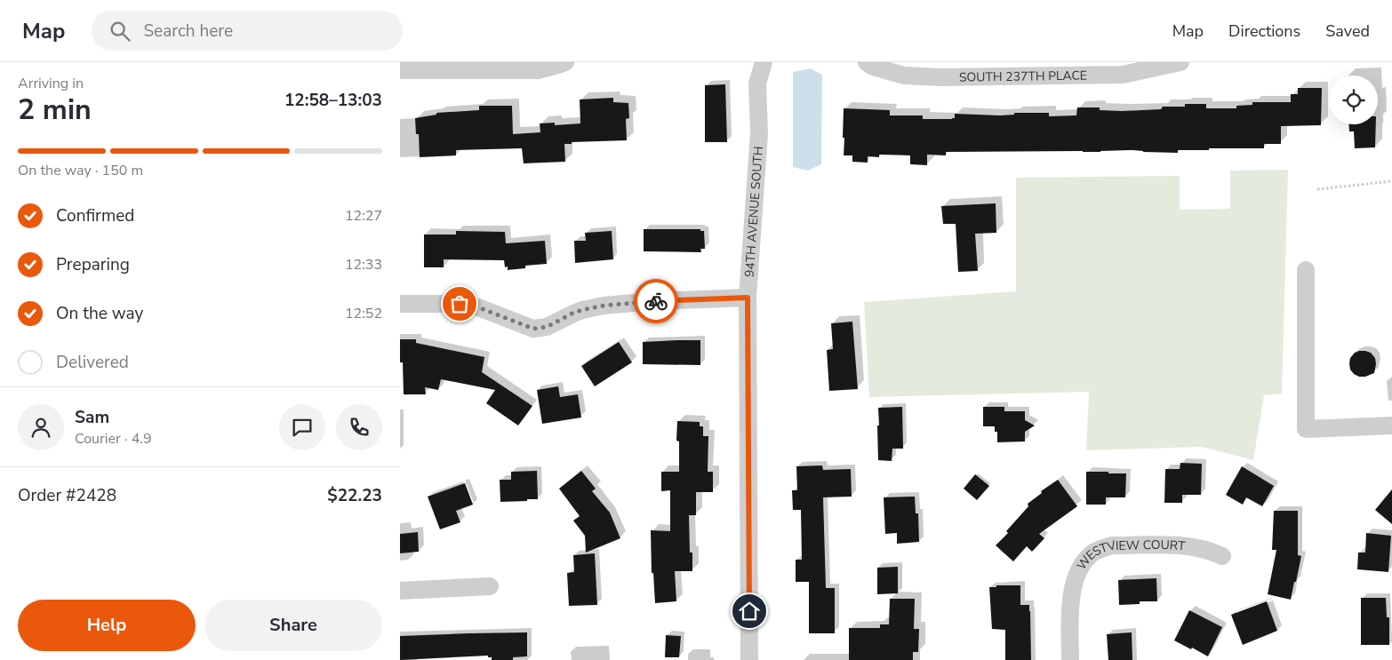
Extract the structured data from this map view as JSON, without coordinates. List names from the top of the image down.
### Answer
{
  "streets": {
    "street": ["SOUTH 237TH PLACE", "94TH AVENUE SOUTH", "WESTVIEW COURT"]
  },
  "page": {
    "header": "Map",
    "search": "Search here",
    "nav": ["Map", "Directions", "Saved"],
    "heading": ["2 min", "Arriving in", "12:58–13:03"],
    "panel": [
      "Sam",
      "Courier · 4.9",
      "Order #2428",
      "$22.23"
    ],
    "bar": "On the way · 150 m",
    "list": [
      ["Confirmed", "12:27"],
      ["Preparing", "12:33"],
      ["On the way", "12:52"],
      "Delivered"
    ],
    "buttons": ["Help", "Share"]
  }
}
